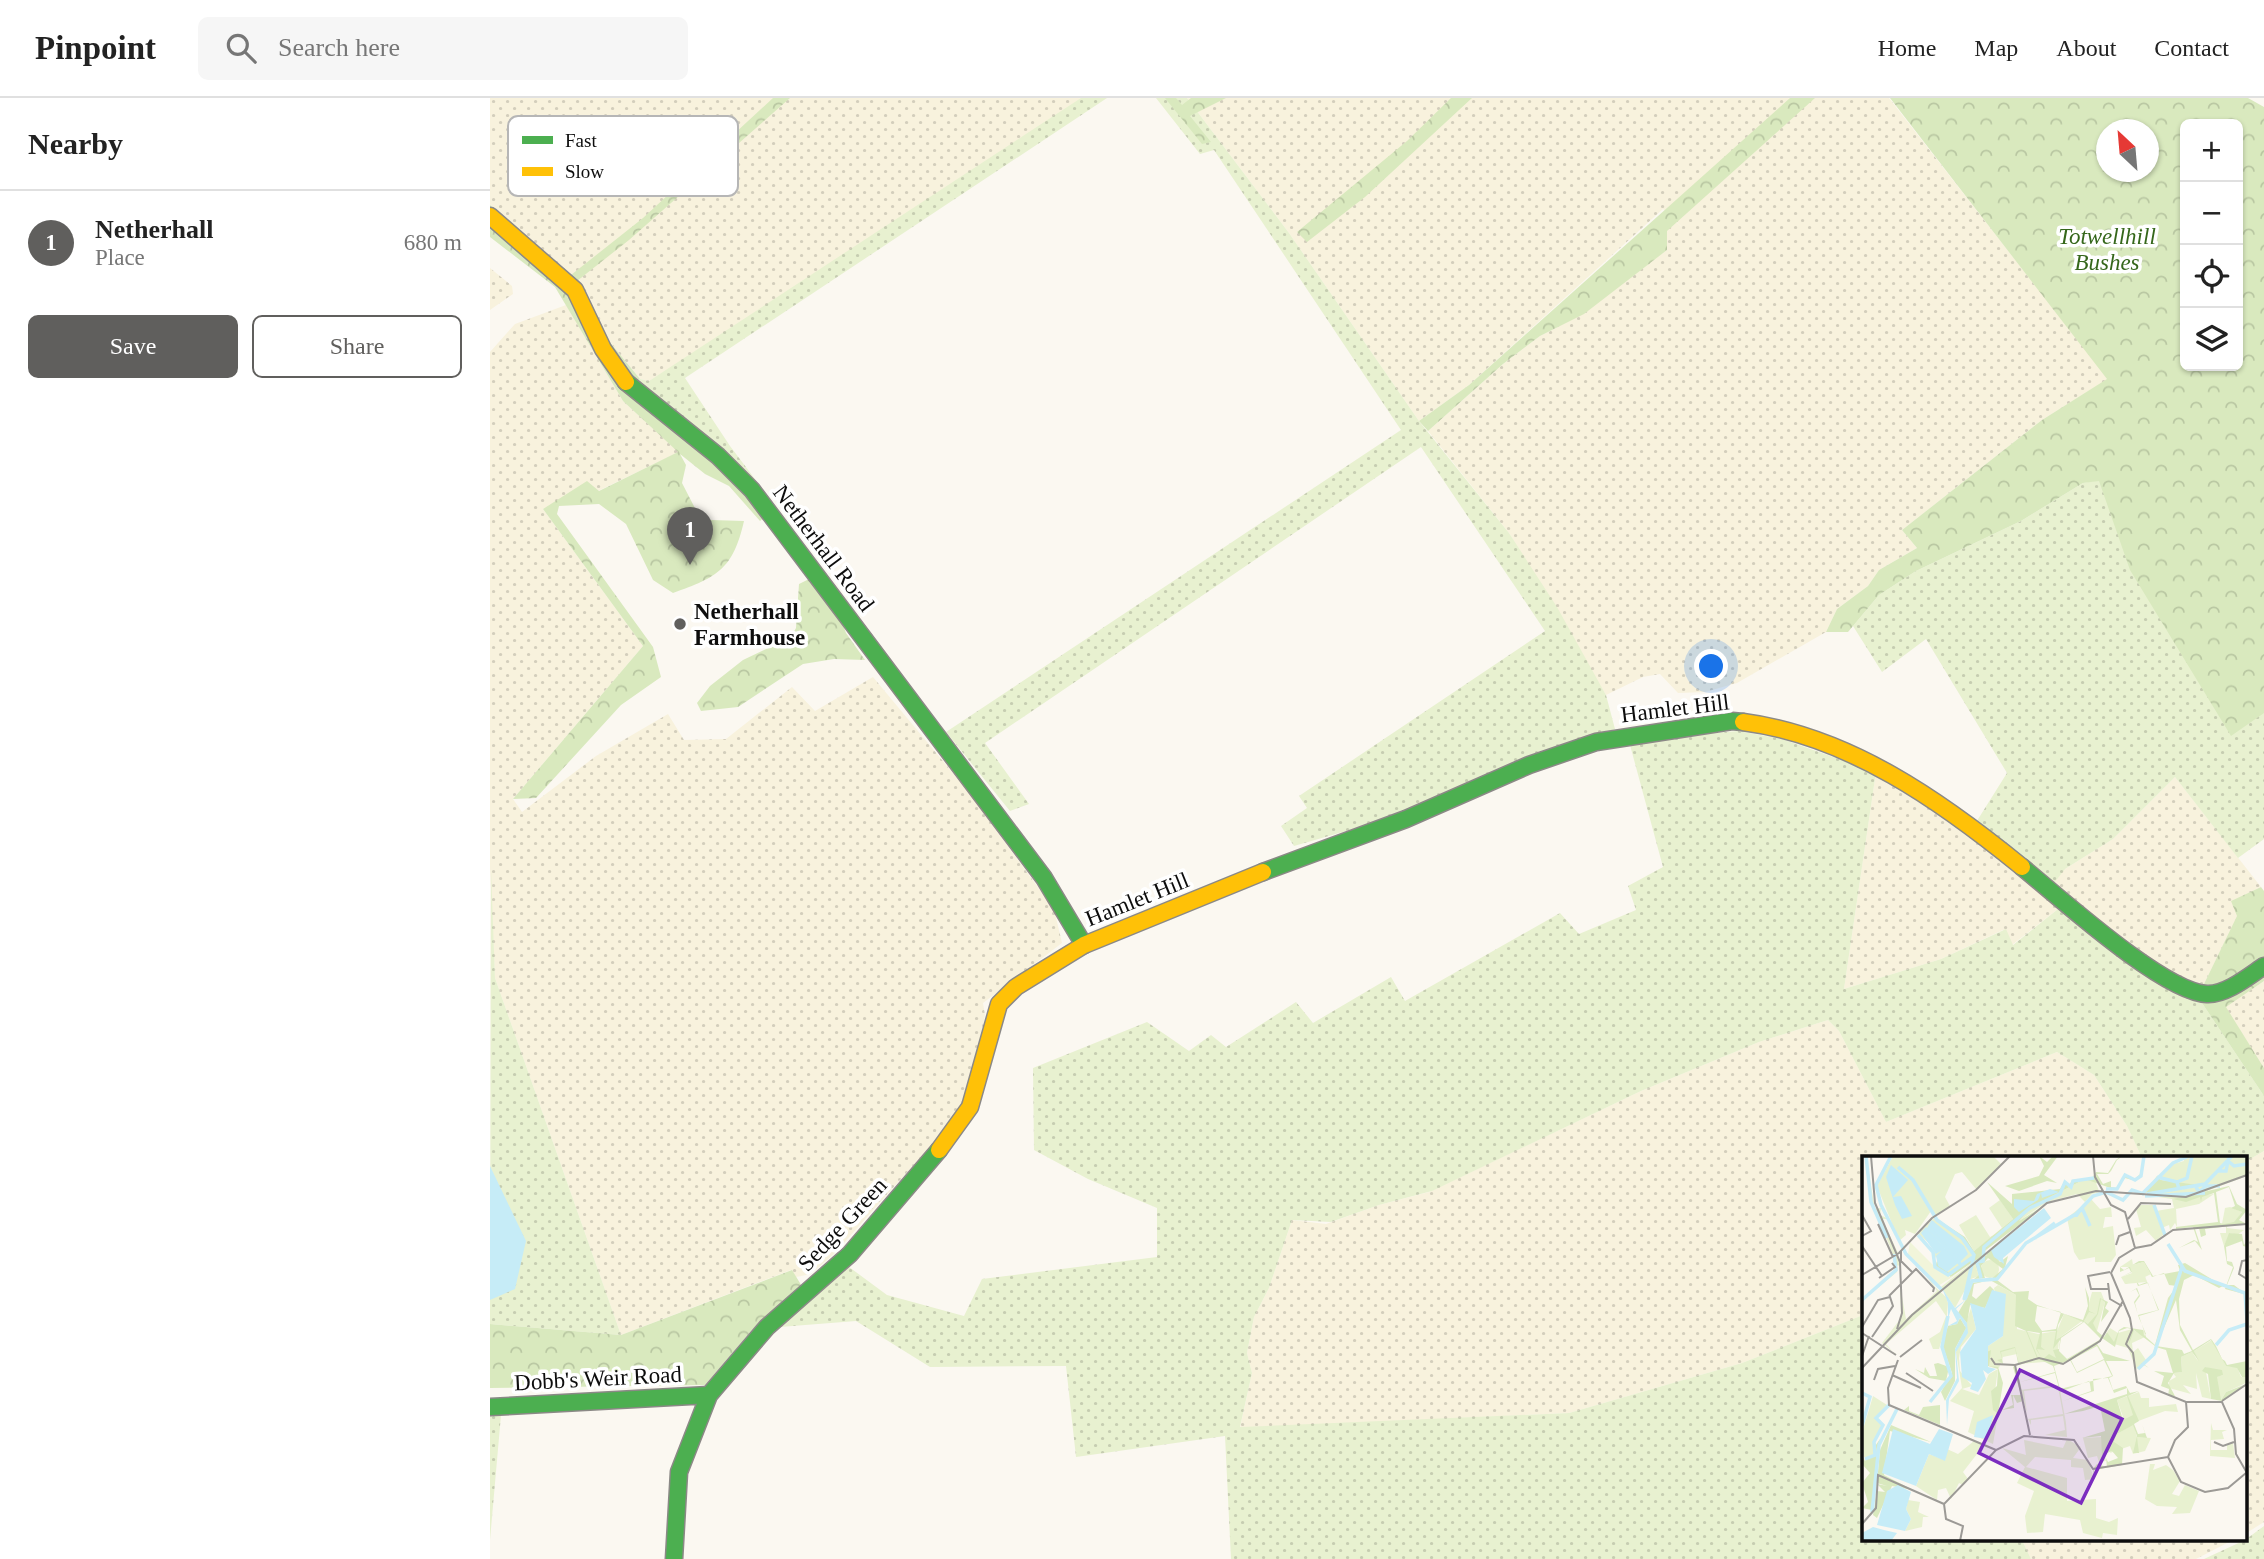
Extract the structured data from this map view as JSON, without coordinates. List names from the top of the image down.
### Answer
{
  "streets": {
    "street": [
      "Netherhall Road",
      "Hamlet Hill",
      "Sedge Green",
      "Dobb's Weir Road"
    ]
  },
  "crossings": [
    ["Netherhall Road", "Hamlet Hill"],
    ["Netherhall Road", "Sedge Green"],
    ["Hamlet Hill", "Sedge Green"],
    ["Sedge Green", "Dobb's Weir Road"]
  ],
  "parks": ["Totwellhill Bushes"],
  "places": ["Netherhall Farmhouse"],
  "legend": ["Fast", "Slow"],
  "north": "top left",
  "page": {
    "header": "Pinpoint",
    "search": "Search here",
    "nav": [
      "Home",
      "Map",
      "About",
      "Contact"
    ],
    "heading": "Nearby",
    "map_buttons": ["+", "−"],
    "list": [
      {
        "mark": "1",
        "name": "Netherhall",
        "note": "Place",
        "value": "680 m"
      }
    ],
    "buttons": ["Save", "Share"],
    "pins": "1"
  }
}
